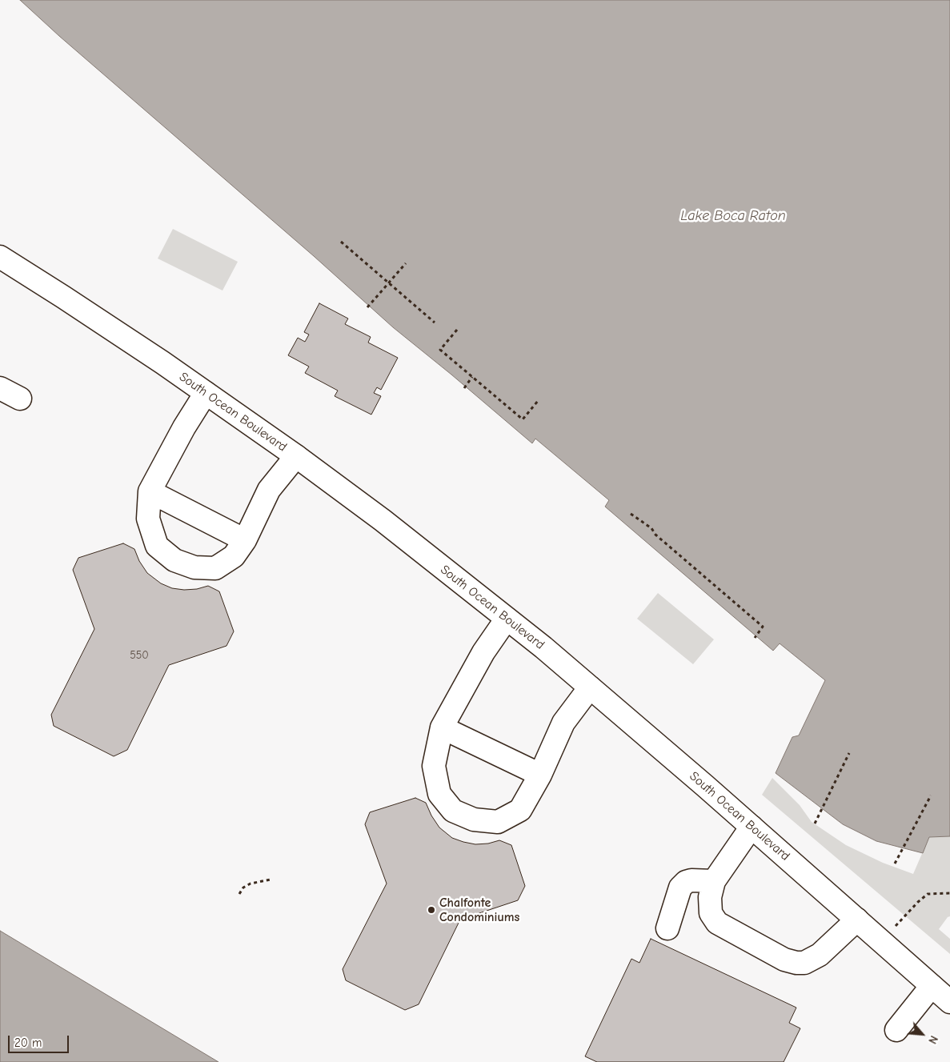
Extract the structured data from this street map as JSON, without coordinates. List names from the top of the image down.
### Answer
{
  "streets": {
    "main road": ["South Ocean Boulevard"]
  },
  "water": ["Lake Boca Raton"],
  "places": ["Chalfonte Condominiums"],
  "house_numbers": ["550"],
  "scale_bar": "20 m",
  "north": "bottom right"
}
